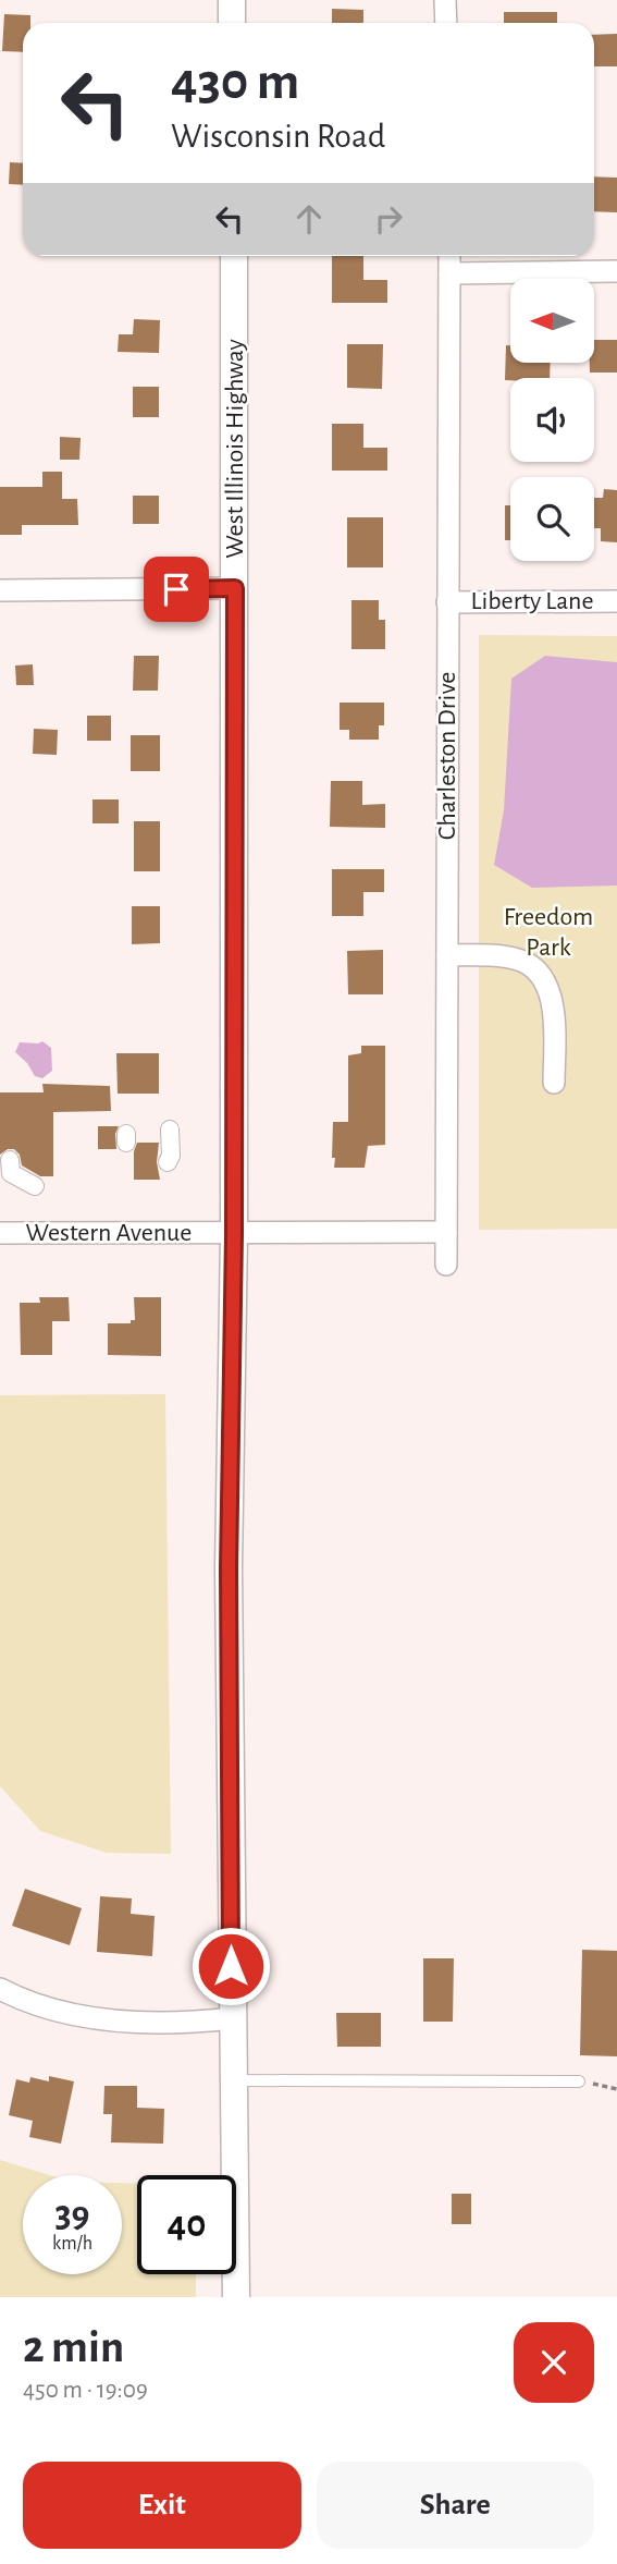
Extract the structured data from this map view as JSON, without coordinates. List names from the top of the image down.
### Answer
{
  "streets": {
    "street": [
      "West Illinois Highway",
      "Liberty Lane",
      "Charleston Drive",
      "Western Avenue"
    ]
  },
  "crossings": [
    ["West Illinois Highway", "Western Avenue"],
    ["Liberty Lane", "Charleston Drive"],
    ["Charleston Drive", "Western Avenue"]
  ],
  "parks": ["Freedom Park"],
  "north": "left",
  "page": {
    "turn": ["430 m", "Wisconsin Road"],
    "speed": "39 km/h",
    "limit": "40",
    "heading": ["2 min", "450 m · 19:09"],
    "buttons": ["Exit", "Share"]
  }
}
